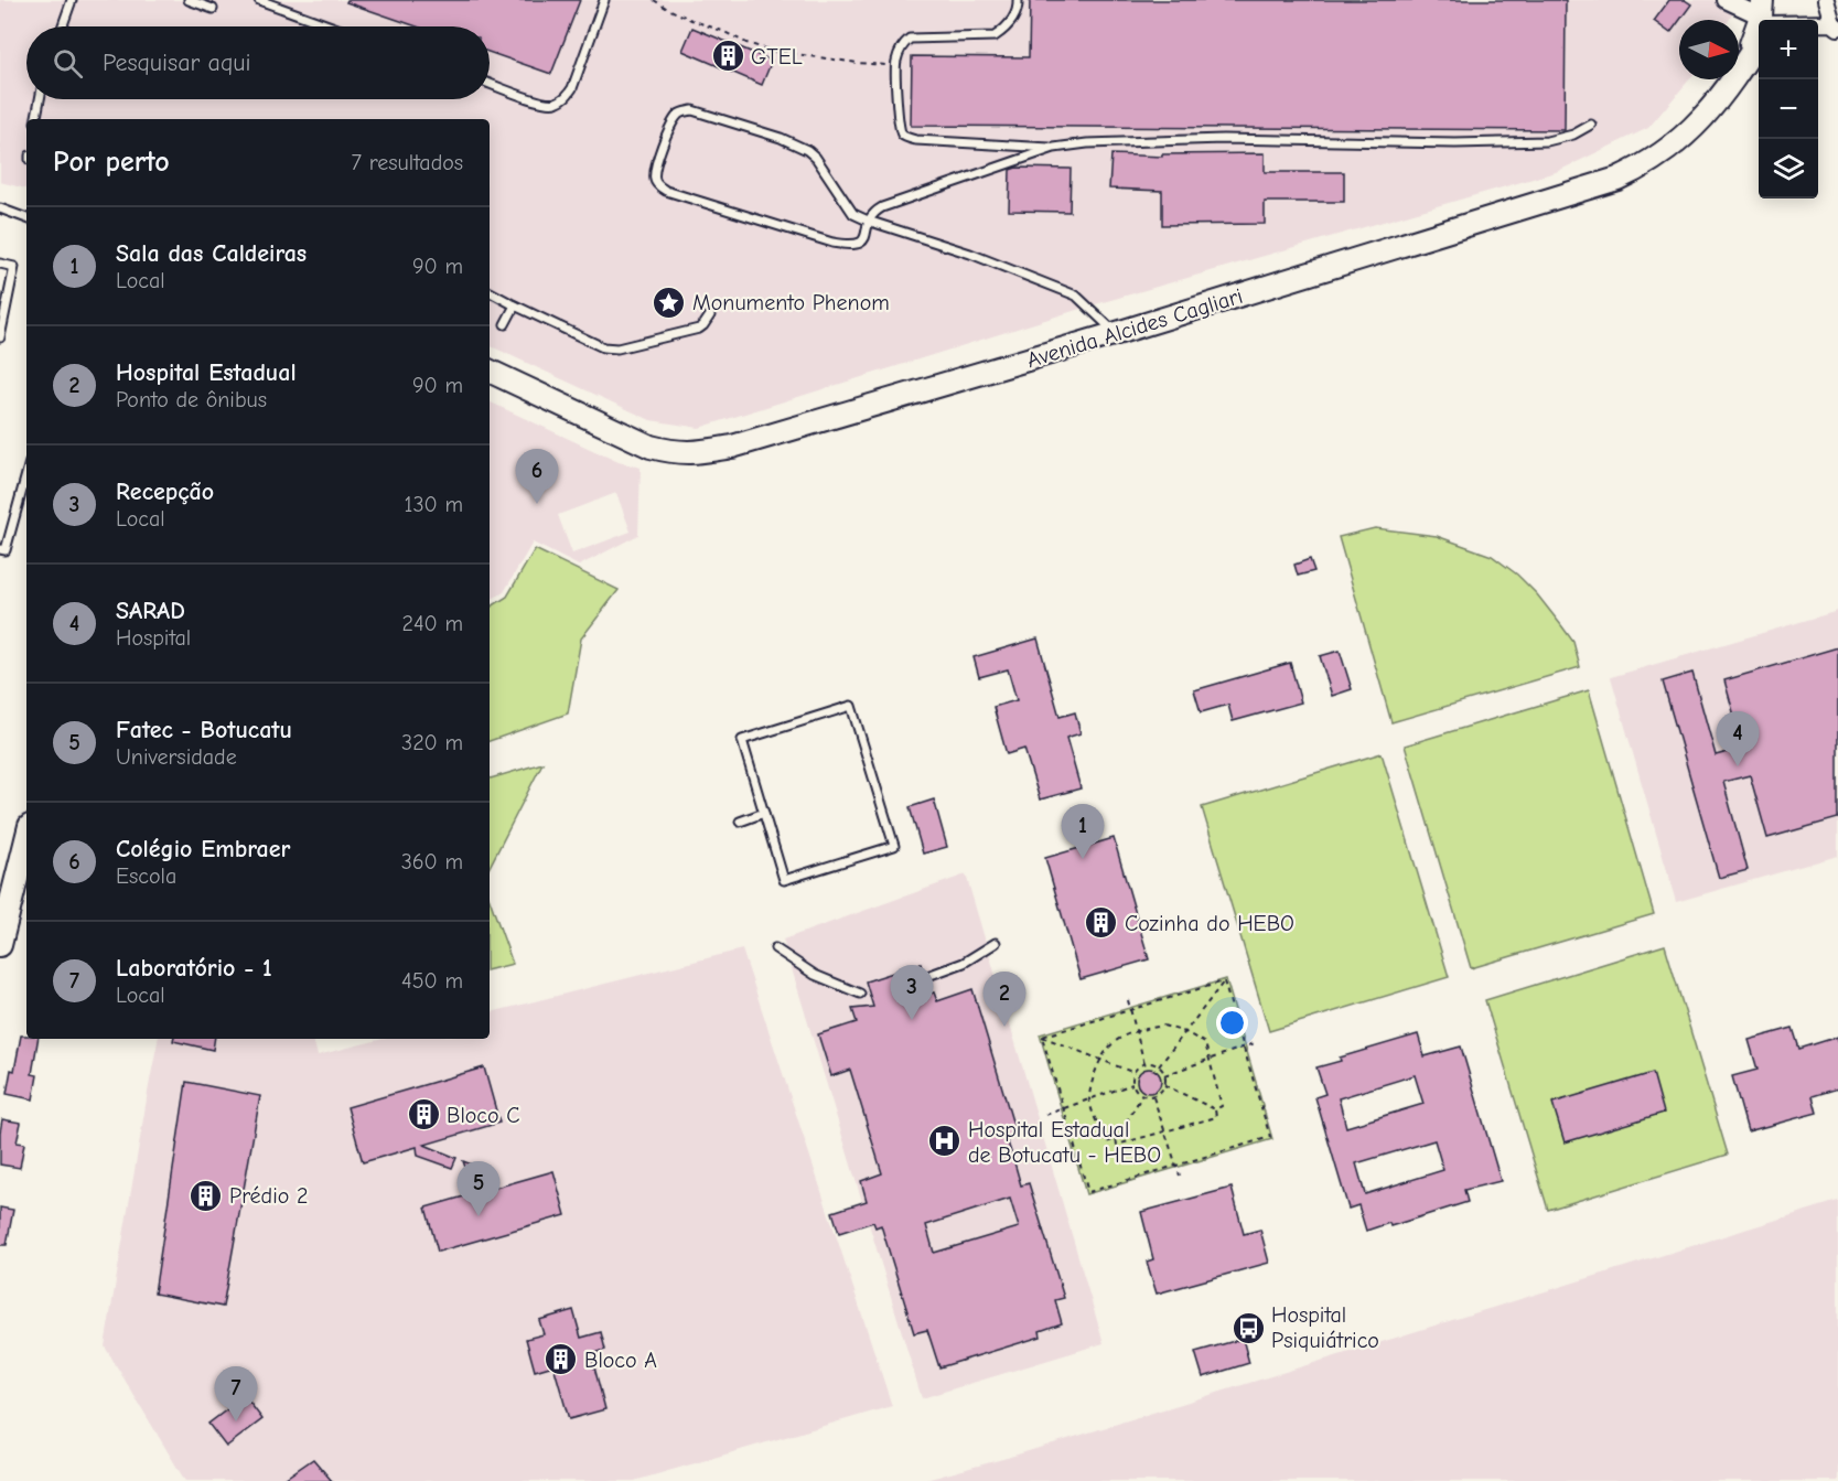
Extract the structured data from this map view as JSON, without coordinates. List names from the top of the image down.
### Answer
{
  "streets": {
    "main road": ["Avenida Alcides Cagliari"]
  },
  "places": {
    "building": [
      "GTEL",
      "Cozinha do HEBO",
      "Bloco C",
      "Prédio 2",
      "Bloco A"
    ],
    "place": ["Monumento Phenom"],
    "hospital": ["Hospital Estadual de Botucatu - HEBO"],
    "bus stop": ["Hospital Psiquiátrico"]
  },
  "north": "right",
  "page": {
    "map_buttons": ["+", "−"],
    "search": "Pesquisar aqui",
    "heading": ["Por perto", "7 resultados"],
    "list": [
      {
        "mark": "1",
        "name": "Sala das Caldeiras",
        "note": "Local",
        "value": "90 m"
      },
      {
        "mark": "2",
        "name": "Hospital Estadual",
        "note": "Ponto de ônibus",
        "value": "90 m"
      },
      {
        "mark": "3",
        "name": "Recepção",
        "note": "Local",
        "value": "130 m"
      },
      {
        "mark": "4",
        "name": "SARAD",
        "note": "Hospital",
        "value": "240 m"
      },
      {
        "mark": "5",
        "name": "Fatec - Botucatu",
        "note": "Universidade",
        "value": "320 m"
      },
      {
        "mark": "6",
        "name": "Colégio Embraer",
        "note": "Escola",
        "value": "360 m"
      },
      {
        "mark": "7",
        "name": "Laboratório - 1",
        "note": "Local",
        "value": "450 m"
      }
    ],
    "pins": [
      "6",
      "4",
      "1",
      "3",
      "2",
      "5",
      "7"
    ]
  }
}
